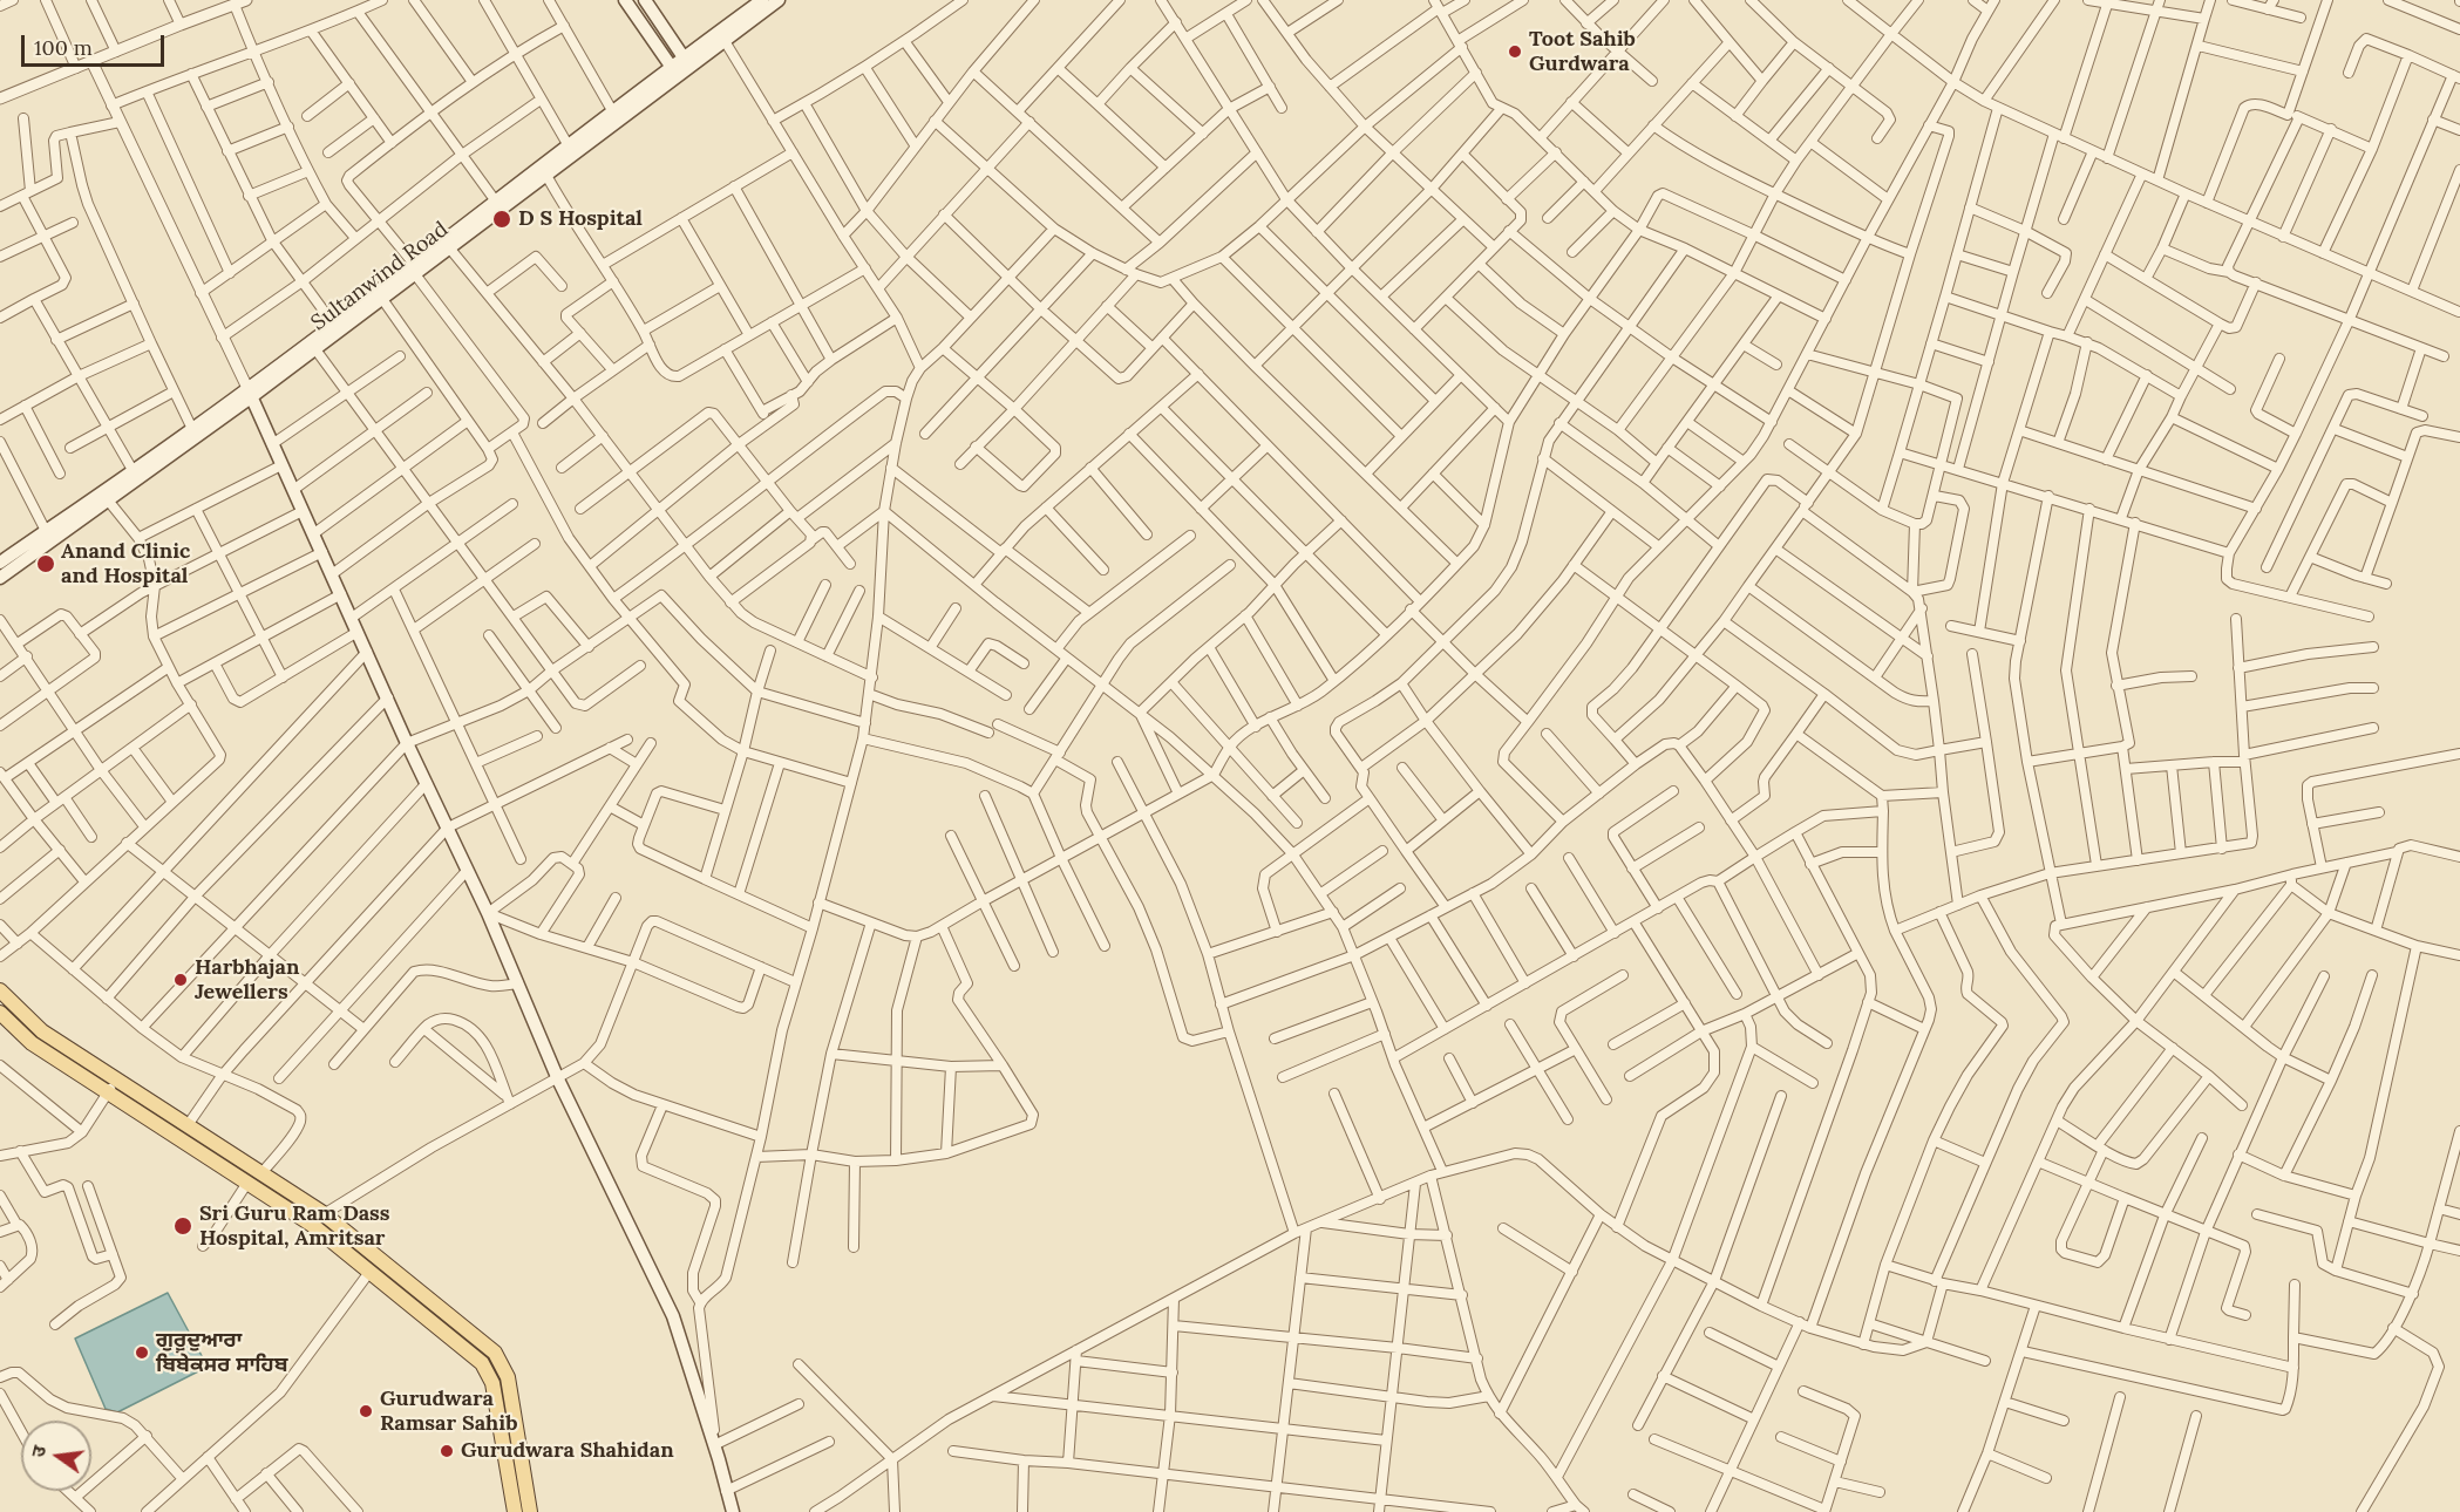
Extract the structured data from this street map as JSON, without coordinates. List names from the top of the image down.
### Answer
{
  "streets": {
    "main road": ["Sultanwind Road"]
  },
  "places": [
    "Toot Sahib Gurdwara",
    "D S Hospital",
    "Anand Clinic and Hospital",
    "Harbhajan Jewellers",
    "Sri Guru Ram Dass Hospital, Amritsar",
    "ਗੁਰੂਦੁਆਰਾ ਬਿਬੇਕਸਰ ਸਾਹਿਬ",
    "Gurudwara Ramsar Sahib",
    "Gurudwara Shahidan"
  ],
  "scale_bar": "100 m",
  "north": "left"
}
